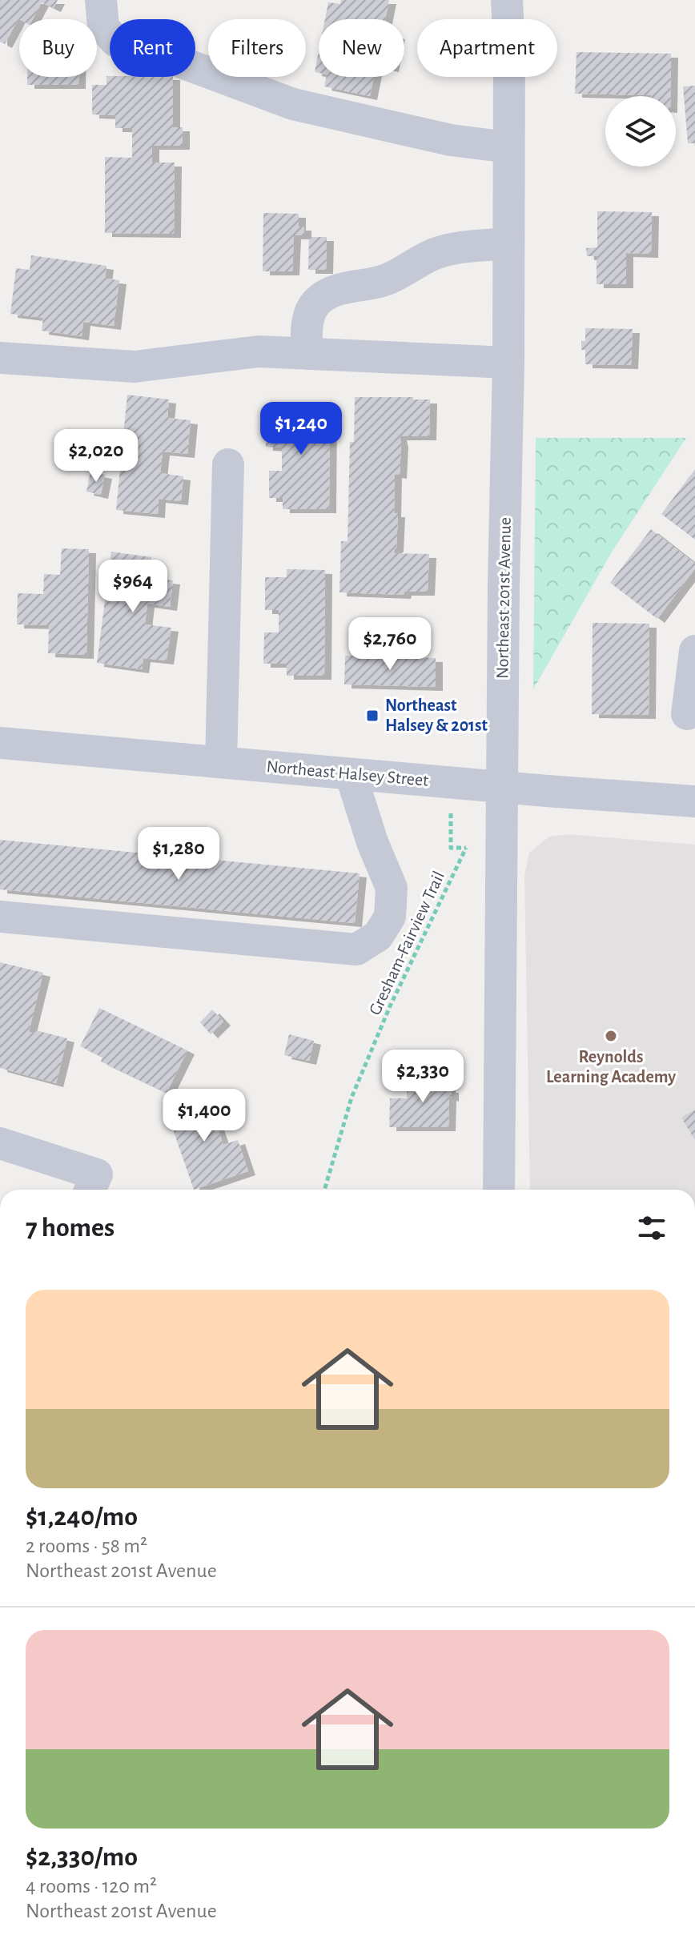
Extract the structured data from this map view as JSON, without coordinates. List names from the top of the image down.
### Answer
{
  "streets": {
    "street": ["Northeast 201st Avenue", "Northeast Halsey Street"],
    "path": ["Gresham-Fairview Trail"]
  },
  "crossings": [
    ["Northeast 201st Avenue", "Northeast Halsey Street"]
  ],
  "places": {
    "transit": ["Northeast Halsey & 201st"],
    "other": ["Reynolds Learning Academy"]
  },
  "page": {
    "chip": [
      "Buy",
      "Rent",
      "Filters",
      "New",
      "Apartment"
    ],
    "price": [
      "$1,240",
      "$2,020",
      "$964",
      "$2,760",
      "$1,280",
      "$2,330",
      "$1,400"
    ],
    "heading": "7 homes",
    "list": [
      {
        "name": "$1,240/mo",
        "note": "2 rooms · 58 m² · Northeast 201st Avenue"
      },
      {
        "name": "$2,330/mo",
        "note": "4 rooms · 120 m² · Northeast 201st Avenue"
      }
    ]
  }
}
